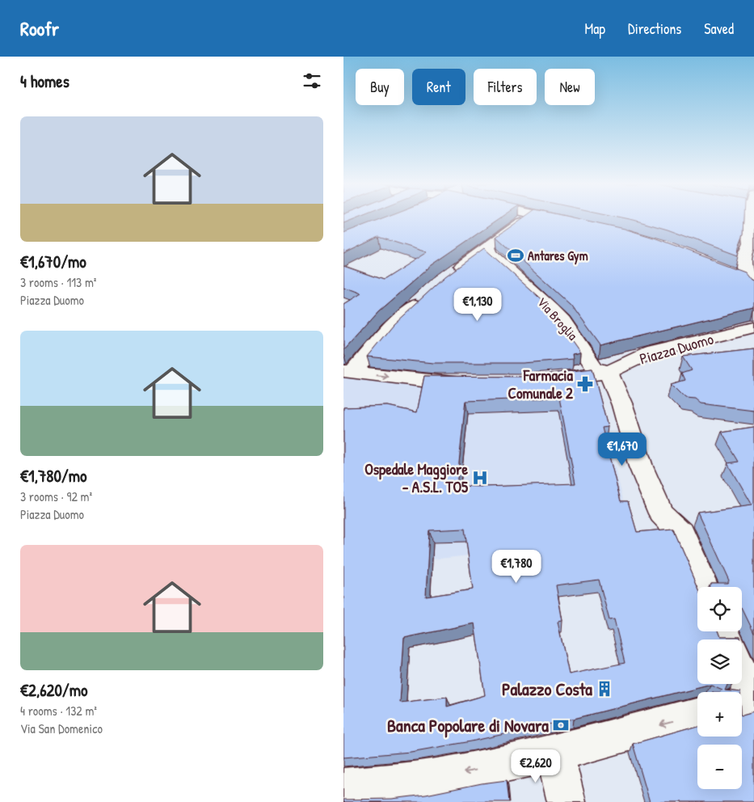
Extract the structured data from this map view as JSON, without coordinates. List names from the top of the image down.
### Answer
{
  "streets": {
    "street": ["Via Broglia", "Piazza Duomo"]
  },
  "crossings": [
    ["Via Broglia", "Piazza Duomo"]
  ],
  "places": {
    "sports": ["Antares Gym"],
    "pharmacy": ["Farmacia Comunale 2"],
    "hospital": ["Ospedale Maggiore - A.S.L. TO5"],
    "building": ["Palazzo Costa"],
    "bank": ["Banca Popolare di Novara"]
  },
  "page": {
    "header": "Roofr",
    "nav": ["Map", "Directions", "Saved"],
    "heading": "4 homes",
    "chip": [
      "Buy",
      "Rent",
      "Filters",
      "New"
    ],
    "list": [
      {
        "name": "€1,670/mo",
        "note": "3 rooms · 113 m² · Piazza Duomo"
      },
      {
        "name": "€1,780/mo",
        "note": "3 rooms · 92 m² · Piazza Duomo"
      },
      {
        "name": "€2,620/mo",
        "note": "4 rooms · 132 m² · Via San Domenico"
      }
    ],
    "price": [
      "€1,130",
      "€1,670",
      "€1,780",
      "€2,620"
    ],
    "map_buttons": ["+", "−"]
  }
}
